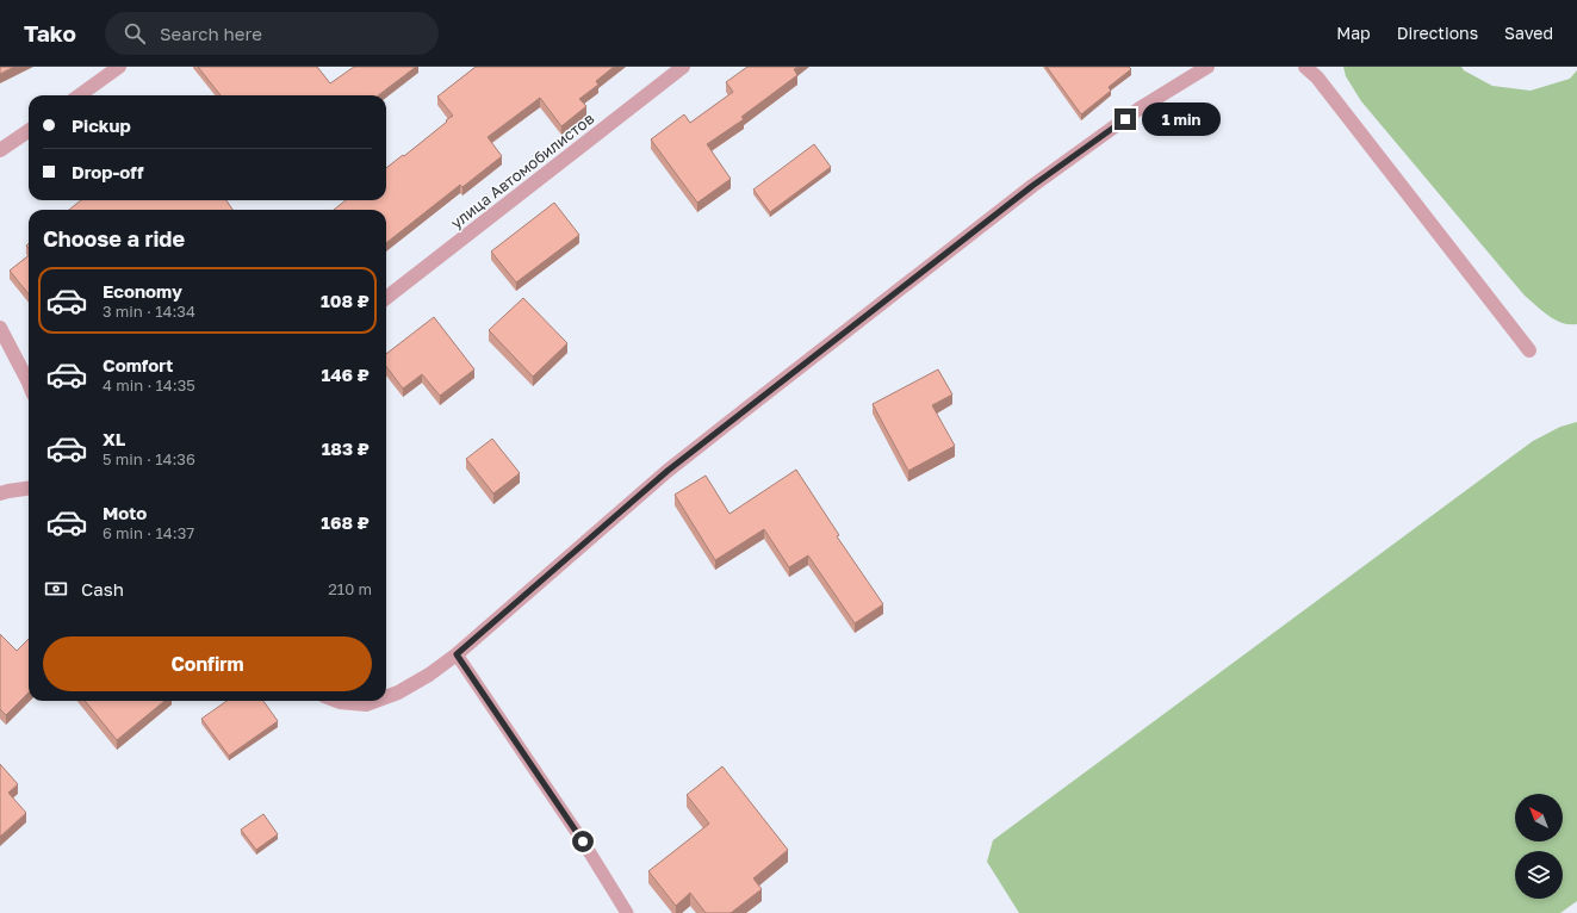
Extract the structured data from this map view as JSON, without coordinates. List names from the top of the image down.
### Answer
{
  "streets": {
    "street": ["улица Автомобилистов"]
  },
  "north": "top left",
  "page": {
    "header": "Tako",
    "search": "Search here",
    "nav": ["Map", "Directions", "Saved"],
    "banner": ["Pickup", "Drop-off"],
    "bubble": "1 min",
    "heading": "Choose a ride",
    "list": [
      {
        "name": "Economy",
        "note": "3 min · 14:34",
        "value": "108 ₽"
      },
      {
        "name": "Comfort",
        "note": "4 min · 14:35",
        "value": "146 ₽"
      },
      {
        "name": "XL",
        "note": "5 min · 14:36",
        "value": "183 ₽"
      },
      {
        "name": "Moto",
        "note": "6 min · 14:37",
        "value": "168 ₽"
      }
    ],
    "pay": ["Cash", "210 m"],
    "buttons": "Confirm"
  }
}
